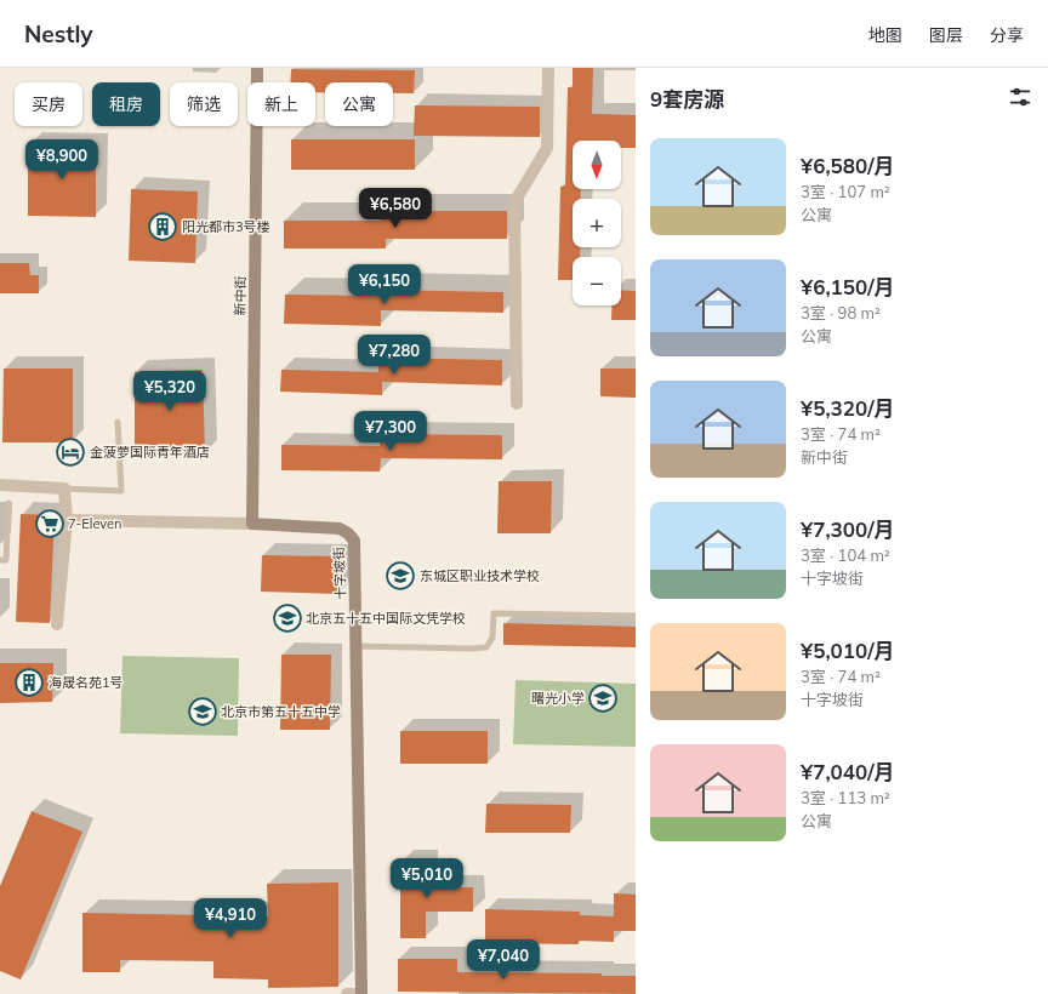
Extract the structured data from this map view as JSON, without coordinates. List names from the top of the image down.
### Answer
{
  "streets": {
    "street": ["新中街", "十字坡街"]
  },
  "crossings": [
    ["新中街", "十字坡街"]
  ],
  "places": {
    "building": ["阳光都市3号楼", "海晟名苑1号"],
    "hotel": ["金菠萝国际青年酒店"],
    "supermarket": ["7-Eleven"],
    "school or university": [
      "东城区职业技术学校",
      "北京五十五中国际文凭学校",
      "曙光小学",
      "北京市第五十五中学"
    ]
  },
  "north": "bottom",
  "page": {
    "header": "Nestly",
    "nav": ["地图", "图层", "分享"],
    "heading": "9套房源",
    "chip": [
      "买房",
      "租房",
      "筛选",
      "新上",
      "公寓"
    ],
    "list": [
      {
        "name": "¥6,580/月",
        "note": "3室 · 107 m² · 公寓"
      },
      {
        "name": "¥6,150/月",
        "note": "3室 · 98 m² · 公寓"
      },
      {
        "name": "¥5,320/月",
        "note": "3室 · 74 m² · 新中街"
      },
      {
        "name": "¥7,300/月",
        "note": "3室 · 104 m² · 十字坡街"
      },
      {
        "name": "¥5,010/月",
        "note": "3室 · 74 m² · 十字坡街"
      },
      {
        "name": "¥7,040/月",
        "note": "3室 · 113 m² · 公寓"
      }
    ],
    "price": [
      "¥8,900",
      "¥6,580",
      "¥6,150",
      "¥7,280",
      "¥5,320",
      "¥7,300",
      "¥5,010",
      "¥4,910",
      "¥7,040"
    ],
    "map_buttons": ["+", "−"]
  }
}
